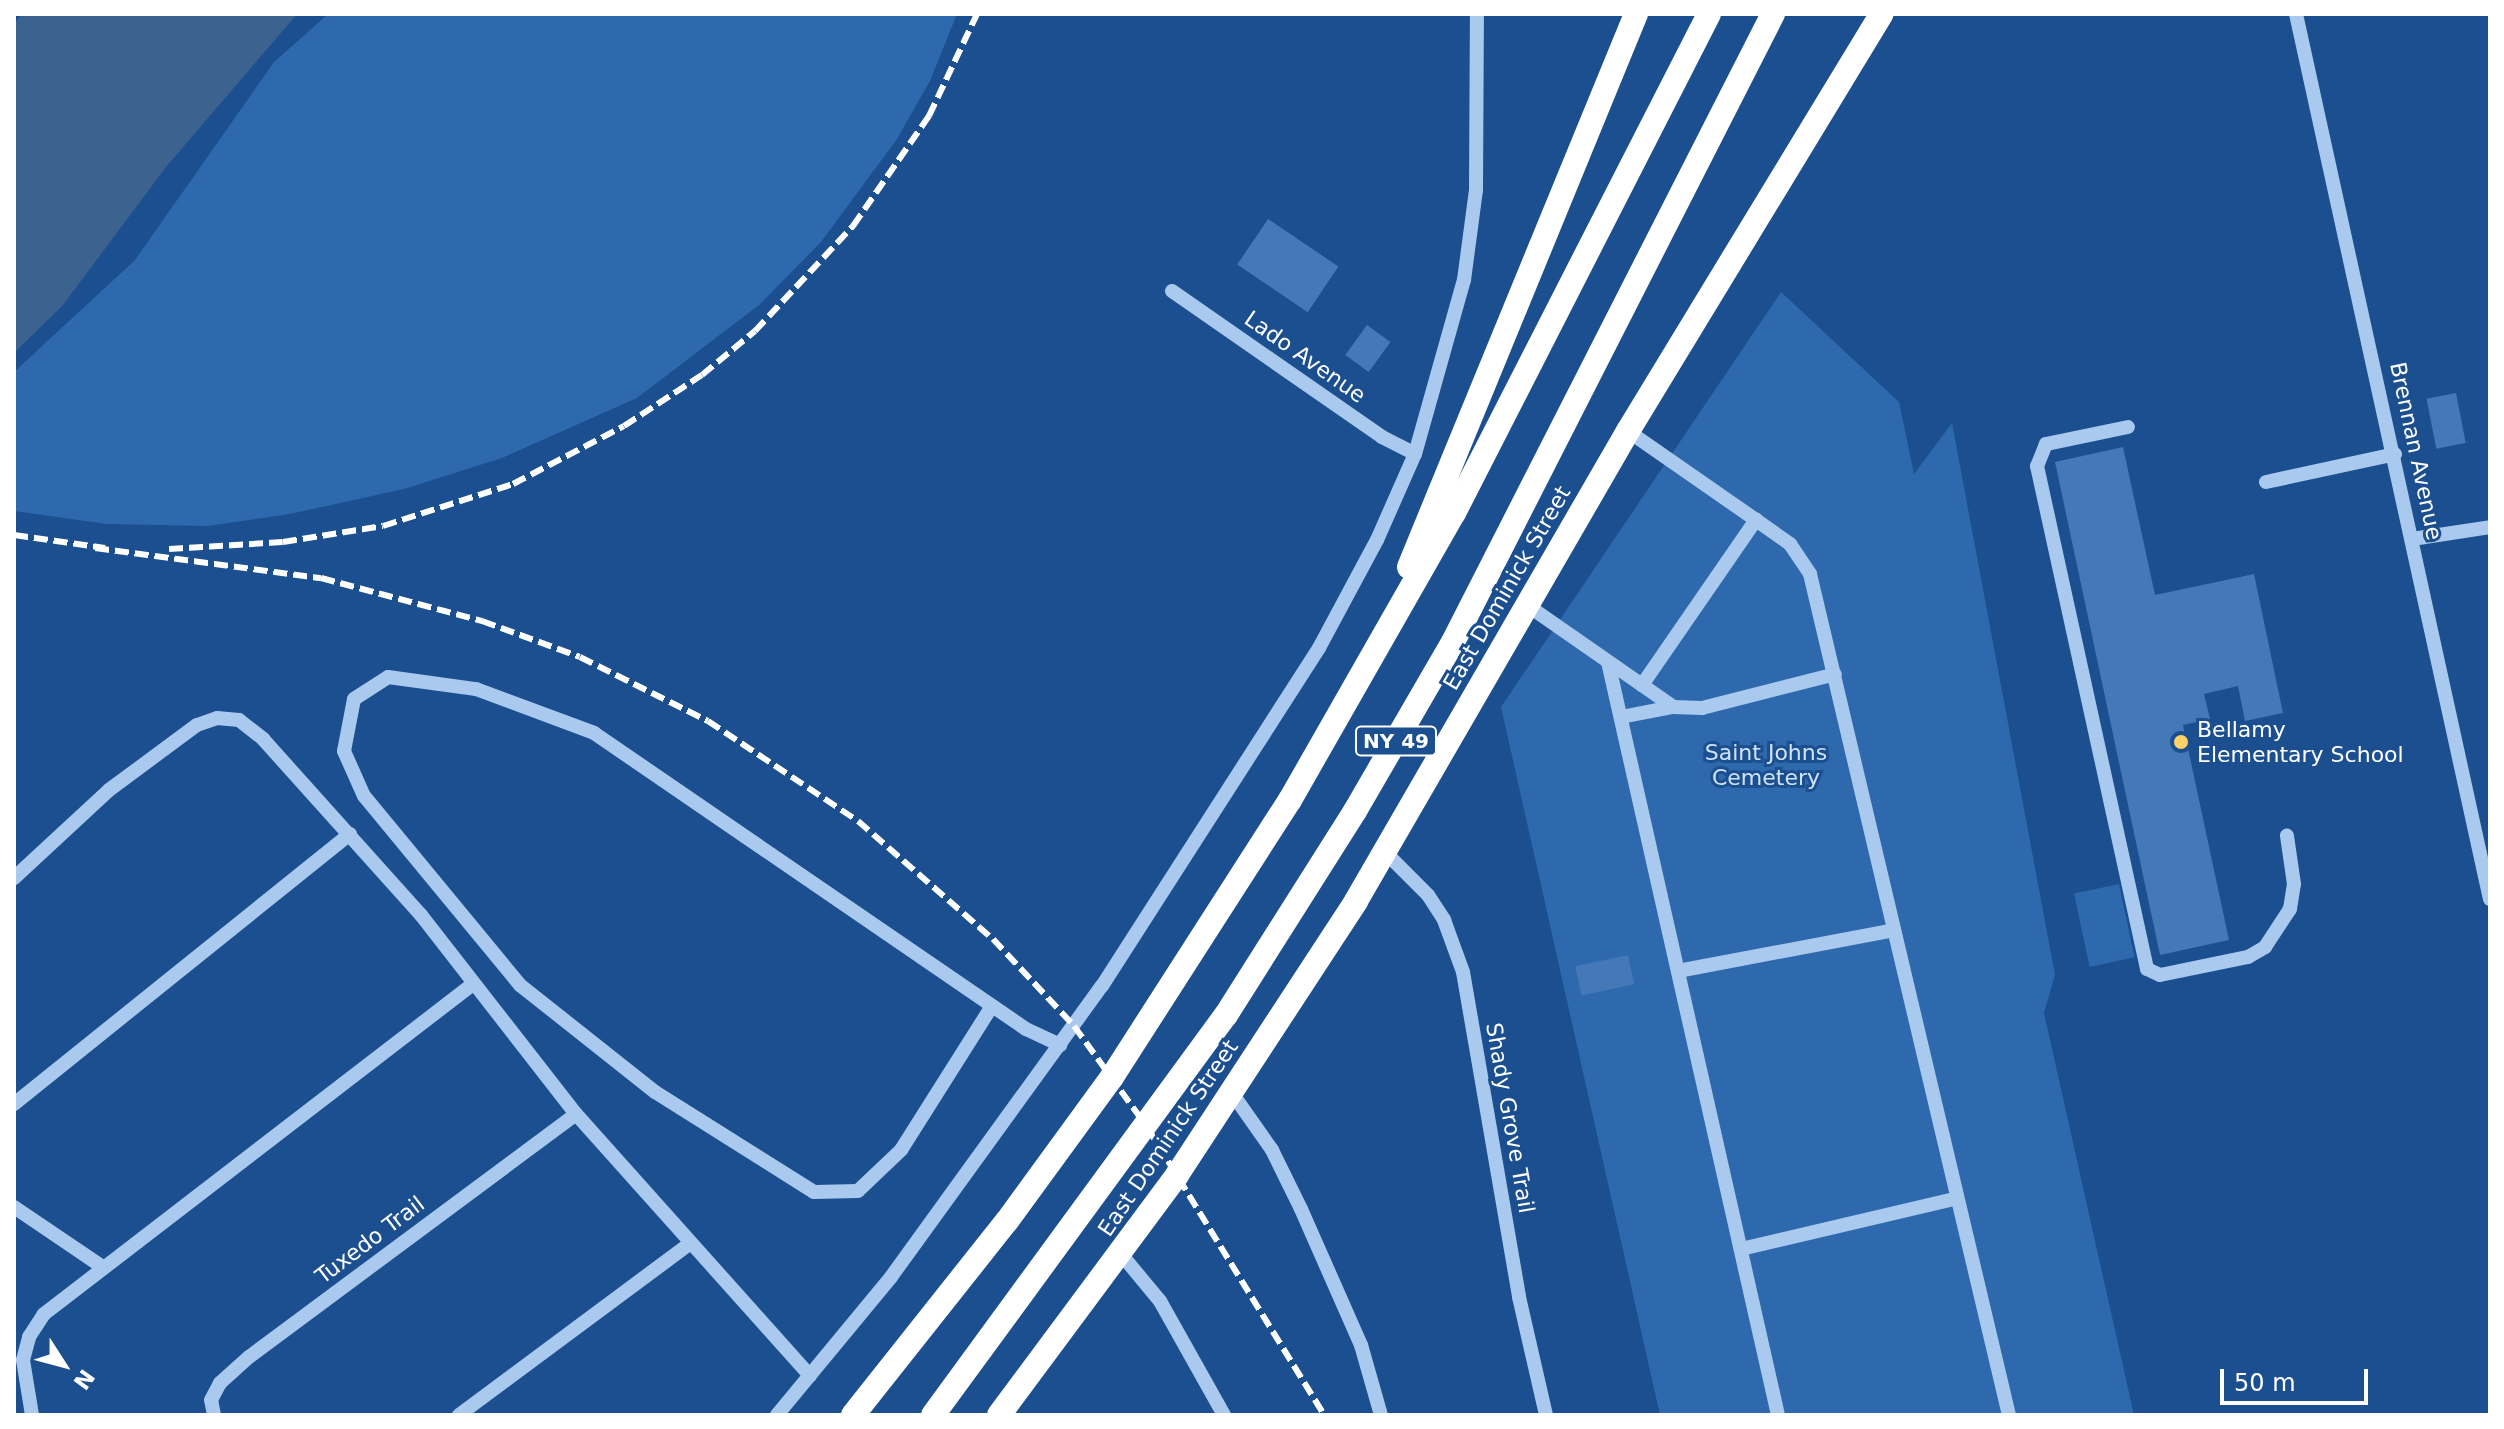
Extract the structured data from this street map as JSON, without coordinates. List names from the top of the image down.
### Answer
{
  "streets": {
    "highway": ["East Dominick Street", "NY 49"],
    "street": [
      "Lado Avenue",
      "Brennan Avenue",
      "Shady Grove Trail",
      "Tuxedo Trail"
    ]
  },
  "crossings": [
    ["East Dominick Street", "Shady Grove Trail"]
  ],
  "parks": ["Saint Johns Cemetery"],
  "places": ["Bellamy Elementary School"],
  "scale_bar": "50 m",
  "north": "bottom right"
}
